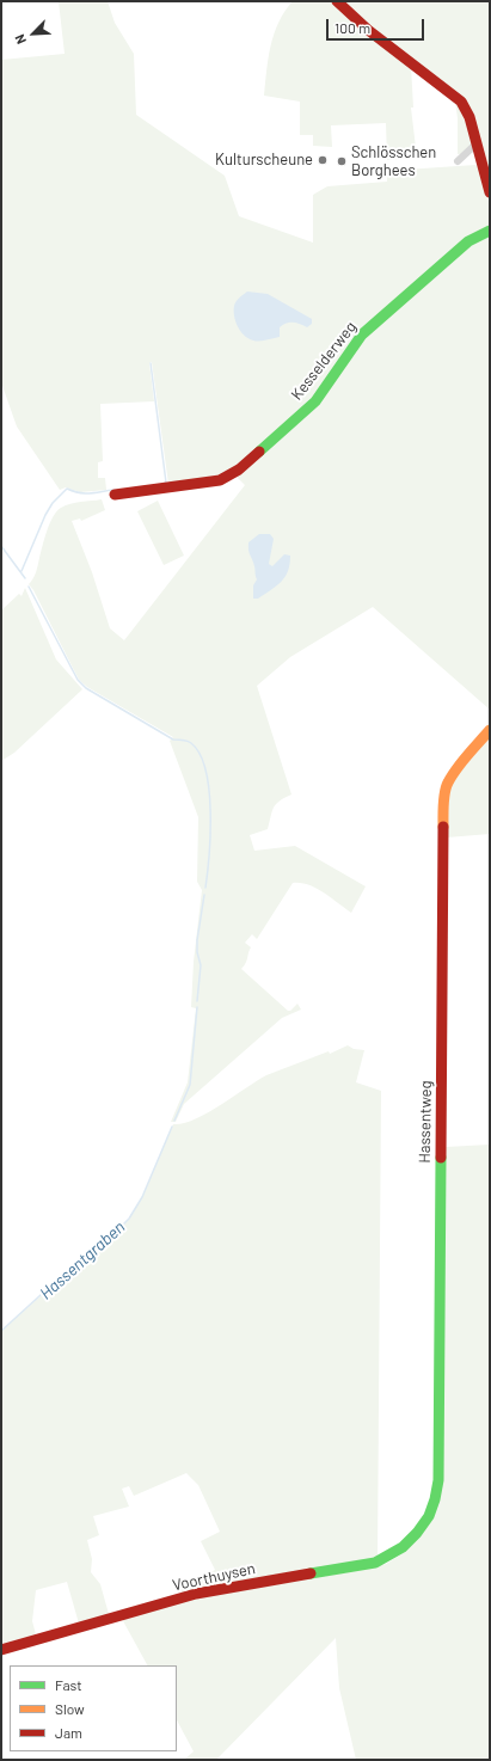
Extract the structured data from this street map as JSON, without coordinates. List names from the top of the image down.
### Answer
{
  "streets": {
    "street": ["Kesselderweg", "Hassentweg", "Voorthuysen"]
  },
  "crossings": [
    ["Hassentweg", "Voorthuysen"]
  ],
  "water": ["Hassentgraben"],
  "places": ["Kulturscheune", "Schlösschen Borghees"],
  "legend": ["Fast", "Slow", "Jam"],
  "scale_bar": "100 m",
  "north": "bottom left"
}
